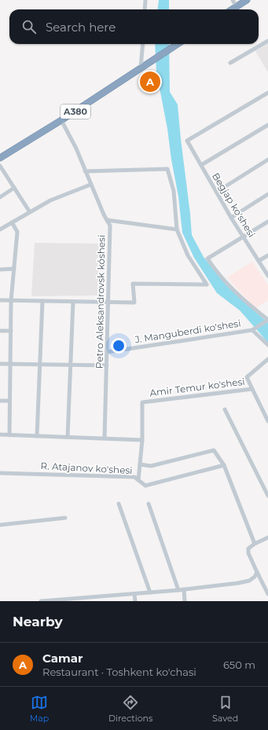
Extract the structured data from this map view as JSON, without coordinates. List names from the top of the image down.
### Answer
{
  "streets": {
    "highway": ["A380"],
    "street": [
      "Begjap ko'shesi",
      "Petro Aleksandrovsk kóshesi",
      "J. Manguberdi ko'shesi",
      "Amir Temur ko'shesi",
      "R. Atajanov ko'shesi"
    ]
  },
  "crossings": [
    ["A380", "Petro Aleksandrovsk kóshesi"],
    ["Petro Aleksandrovsk kóshesi", "J. Manguberdi ko'shesi"]
  ],
  "page": {
    "search": "Search here",
    "pins": "A",
    "heading": "Nearby",
    "list": [
      {
        "mark": "A",
        "name": "Camar",
        "note": "Restaurant · Toshkent ko'chasi",
        "value": "650 m"
      }
    ],
    "nav": ["Map", "Directions", "Saved"]
  }
}
